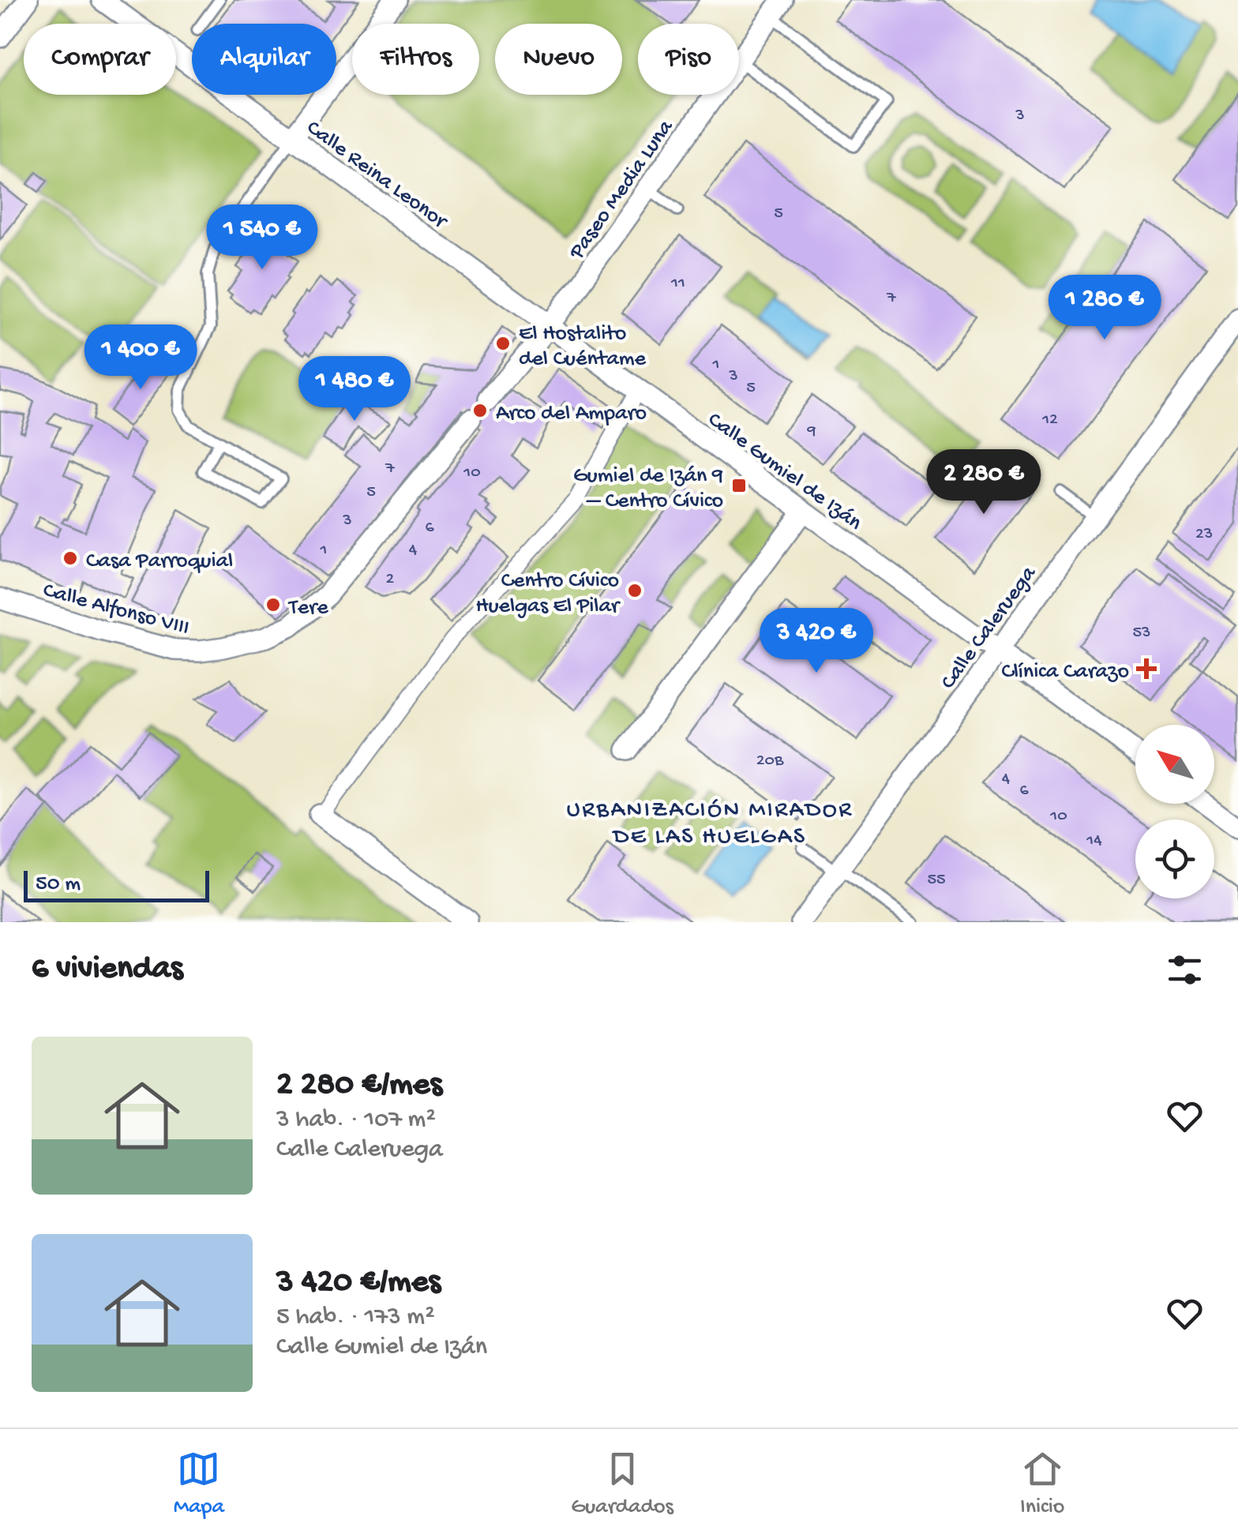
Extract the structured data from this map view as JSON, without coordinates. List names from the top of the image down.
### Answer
{
  "streets": {
    "street": [
      "Calle Reina Leonor",
      "Paseo Media Luna",
      "Calle Gumiel de Izán",
      "Calle Alfonso VIII",
      "Calle Caleruega"
    ]
  },
  "crossings": [
    ["Calle Reina Leonor", "Paseo Media Luna"],
    ["Calle Reina Leonor", "Calle Gumiel de Izán"],
    ["Paseo Media Luna", "Calle Gumiel de Izán"],
    ["Calle Gumiel de Izán", "Calle Caleruega"]
  ],
  "districts": ["URBANIZACIÓN MIRADOR DE LAS HUELGAS"],
  "places": {
    "other": [
      "El Hostalito del Cuéntame",
      "Arco del Amparo",
      "Casa Parroquial",
      "Centro Cívico Huelgas El Pilar",
      "Tere"
    ],
    "transit": ["Gumiel de Izán 9 – Centro Cívico"],
    "health": ["Clínica Carazo"]
  },
  "house_numbers": [
    "3",
    "5",
    "11",
    "7",
    "1",
    "3",
    "5",
    "12",
    "9",
    "7",
    "10",
    "5",
    "3",
    "6",
    "23",
    "1",
    "4",
    "2",
    "53",
    "20B",
    "4",
    "6",
    "10",
    "14",
    "55"
  ],
  "scale_bar": "50 m",
  "north": "top left",
  "page": {
    "chip": [
      "Comprar",
      "Alquilar",
      "Filtros",
      "Nuevo",
      "Piso"
    ],
    "price": [
      "1 540 €",
      "1 280 €",
      "1 400 €",
      "1 480 €",
      "2 280 €",
      "3 420 €"
    ],
    "scale": "50 m",
    "heading": "6 viviendas",
    "list": [
      {
        "name": "2 280 €/mes",
        "note": "3 hab. · 107 m² · Calle Caleruega"
      },
      {
        "name": "3 420 €/mes",
        "note": "5 hab. · 173 m² · Calle Gumiel de Izán"
      }
    ],
    "tabs": ["Mapa", "Guardados", "Inicio"]
  }
}
